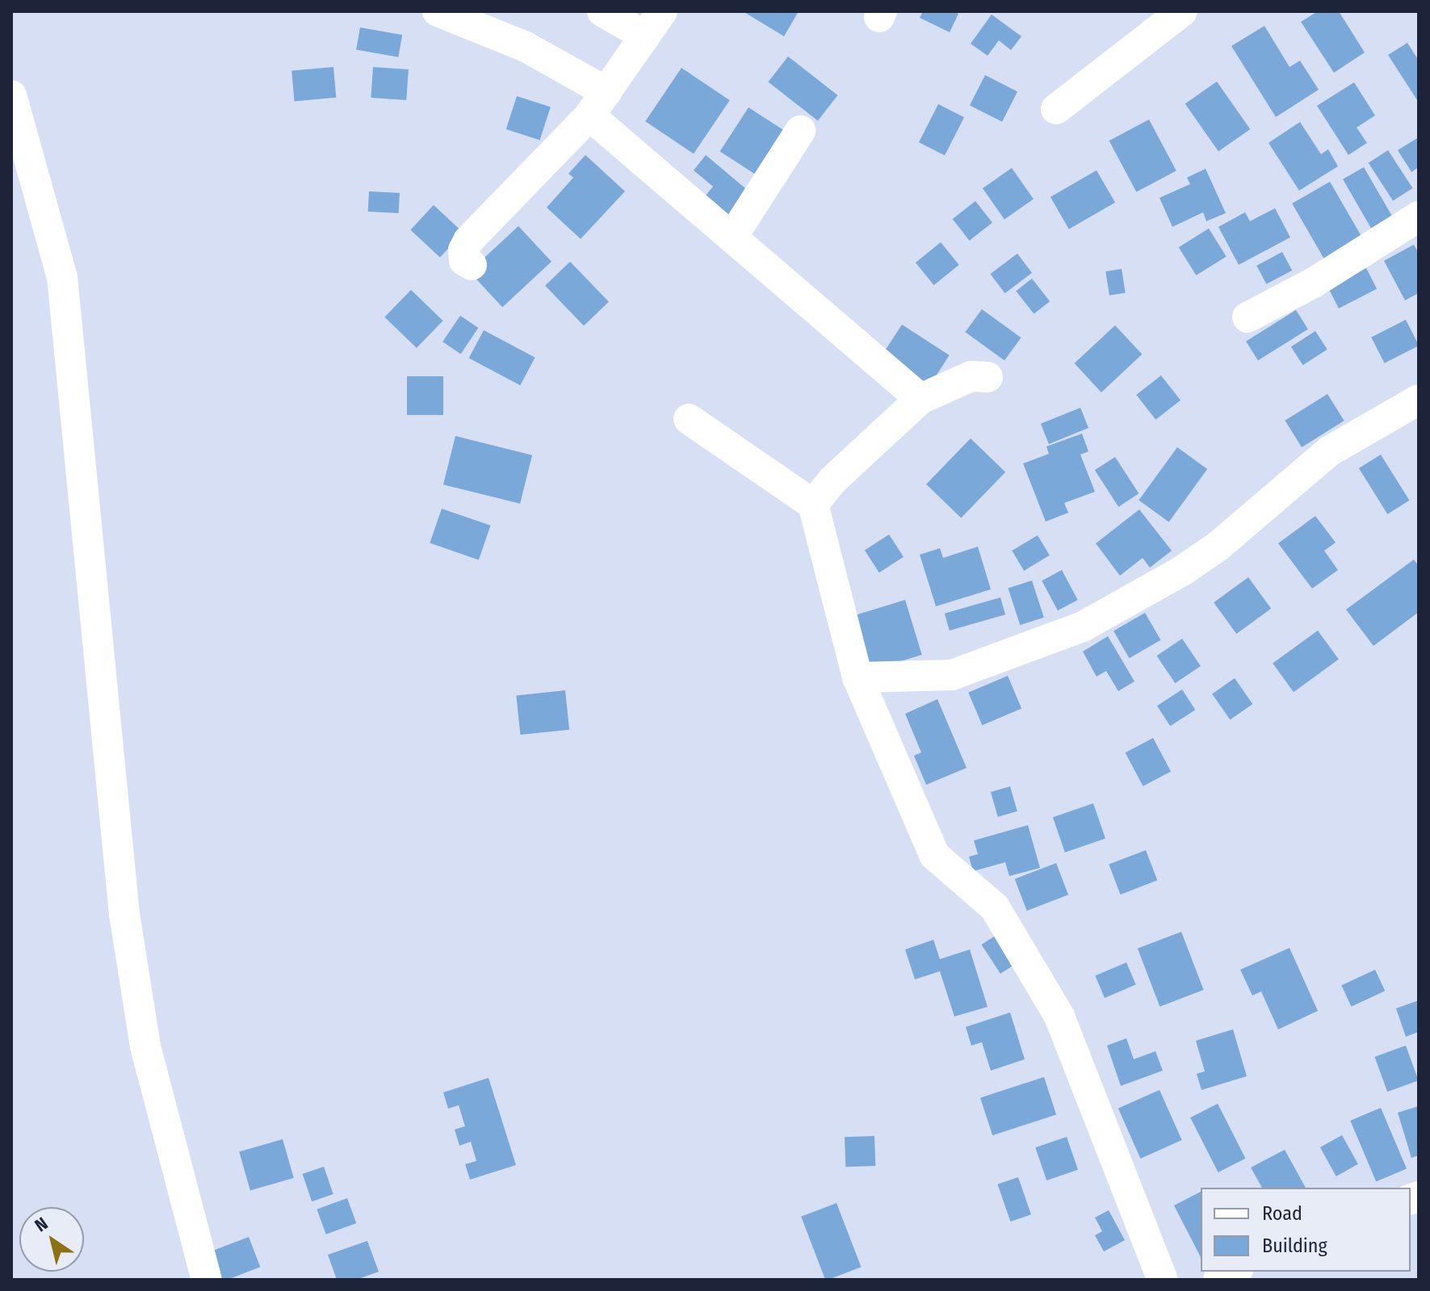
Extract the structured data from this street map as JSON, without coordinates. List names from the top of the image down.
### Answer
{
  "legend": ["Road", "Building"],
  "north": "top left"
}
